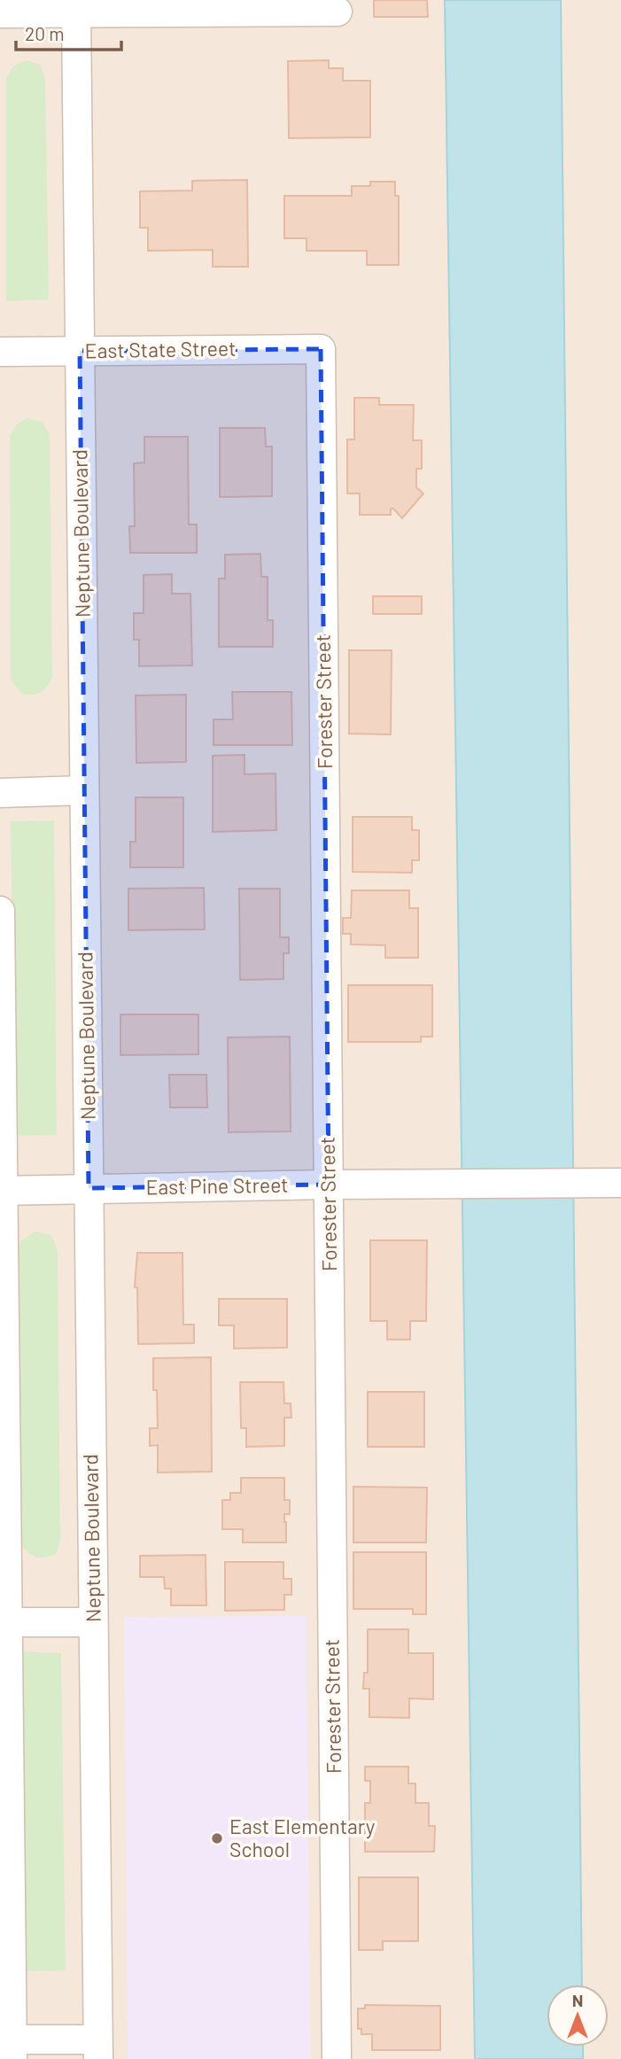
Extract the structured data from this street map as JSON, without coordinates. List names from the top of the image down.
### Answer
{
  "streets": {
    "street": [
      "East State Street",
      "Neptune Boulevard",
      "Forester Street",
      "East Pine Street"
    ]
  },
  "crossings": [
    ["East State Street", "Neptune Boulevard"],
    ["East State Street", "Forester Street"],
    ["Neptune Boulevard", "East Pine Street"],
    ["Forester Street", "East Pine Street"]
  ],
  "places": ["East Elementary School"],
  "scale_bar": "20 m",
  "north": "top"
}
